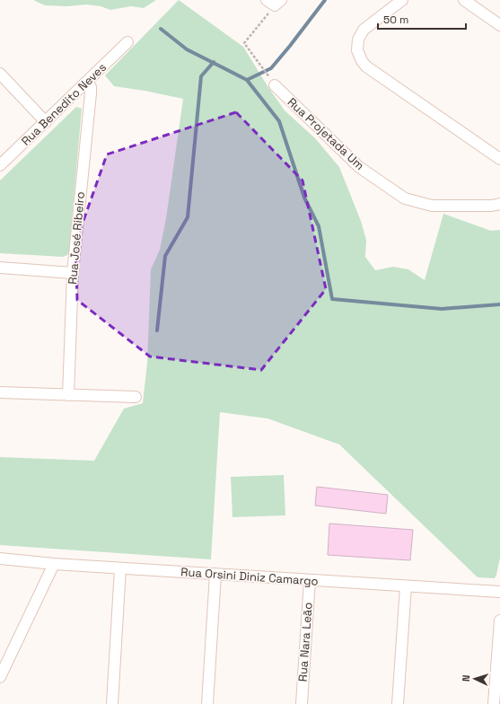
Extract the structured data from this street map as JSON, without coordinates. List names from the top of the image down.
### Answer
{
  "streets": {
    "street": [
      "Rua Benedito Neves",
      "Rua Projetada Um",
      "Rua José Ribeiro",
      "Rua Orsini Diniz Camargo",
      "Rua Nara Leão"
    ]
  },
  "crossings": [
    ["Rua Benedito Neves", "Rua José Ribeiro"],
    ["Rua Orsini Diniz Camargo", "Rua Nara Leão"]
  ],
  "scale_bar": "50 m",
  "north": "left"
}
